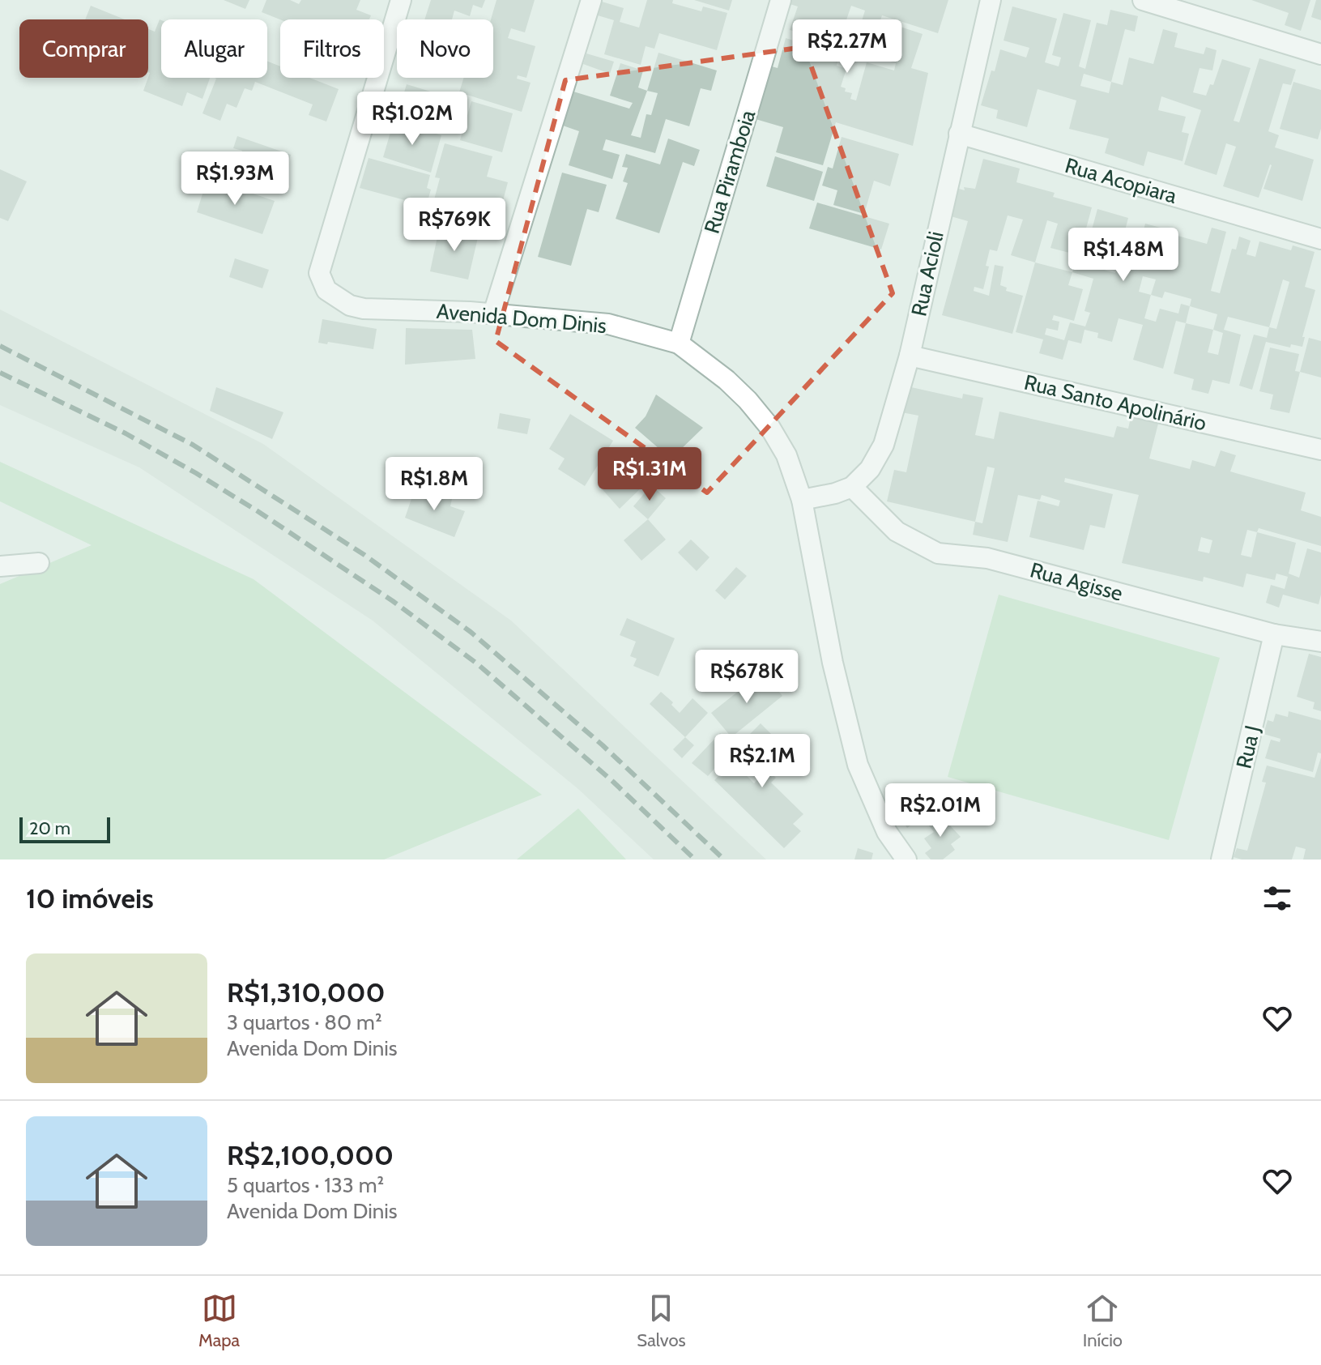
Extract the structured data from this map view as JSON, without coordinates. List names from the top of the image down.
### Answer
{
  "streets": {
    "street": [
      "Rua Piramboia",
      "Rua Acopiara",
      "Rua Acioli",
      "Avenida Dom Dinis",
      "Rua Santo Apolinário",
      "Rua Agisse",
      "Rua J"
    ]
  },
  "crossings": [
    ["Rua Piramboia", "Avenida Dom Dinis"],
    ["Rua Acopiara", "Rua Acioli"],
    ["Rua Acioli", "Rua Santo Apolinário"],
    ["Rua Acioli", "Rua Agisse"],
    ["Rua Agisse", "Rua J"]
  ],
  "scale_bar": "20 m",
  "page": {
    "price": [
      "R$2.27M",
      "R$1.02M",
      "R$1.93M",
      "R$769K",
      "R$1.48M",
      "R$1.31M",
      "R$1.8M",
      "R$678K",
      "R$2.1M",
      "R$2.01M"
    ],
    "chip": [
      "Comprar",
      "Alugar",
      "Filtros",
      "Novo"
    ],
    "scale": "20 m",
    "heading": "10 imóveis",
    "list": [
      {
        "name": "R$1,310,000",
        "note": "3 quartos · 80 m² · Avenida Dom Dinis"
      },
      {
        "name": "R$2,100,000",
        "note": "5 quartos · 133 m² · Avenida Dom Dinis"
      }
    ],
    "tabs": ["Mapa", "Salvos", "Início"]
  }
}
